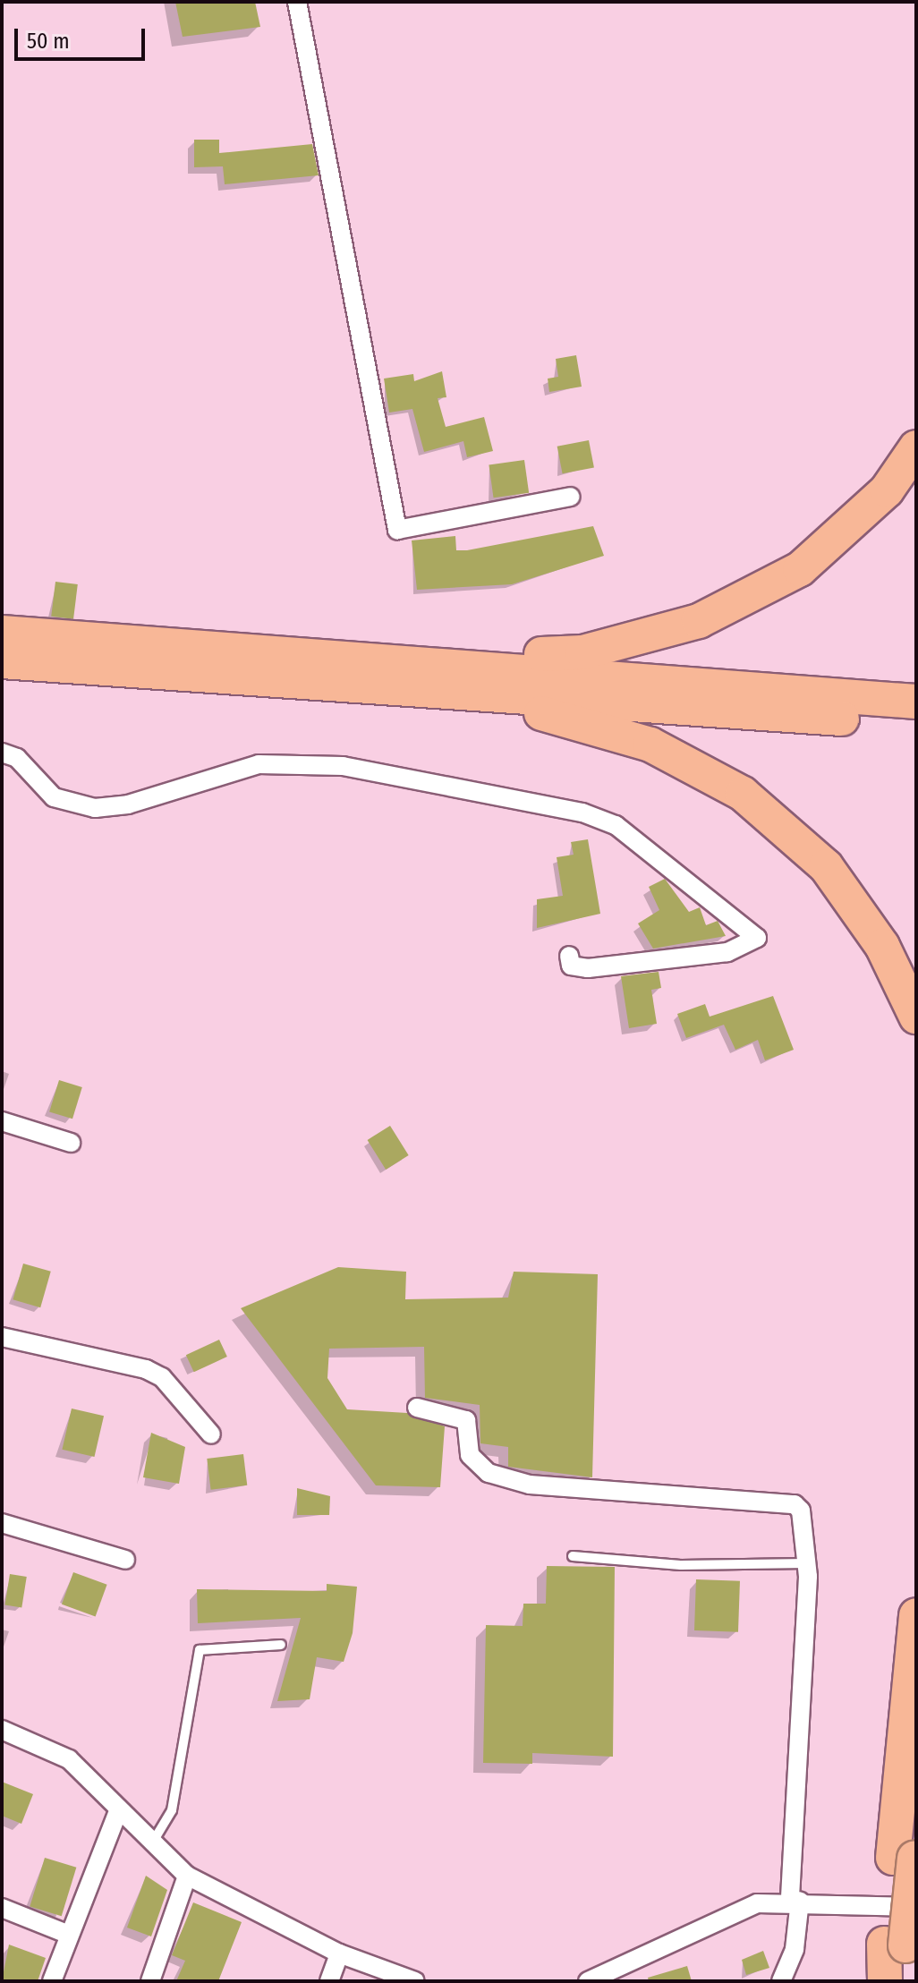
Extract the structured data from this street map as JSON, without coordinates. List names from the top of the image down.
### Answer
{
  "scale_bar": "50 m"
}
